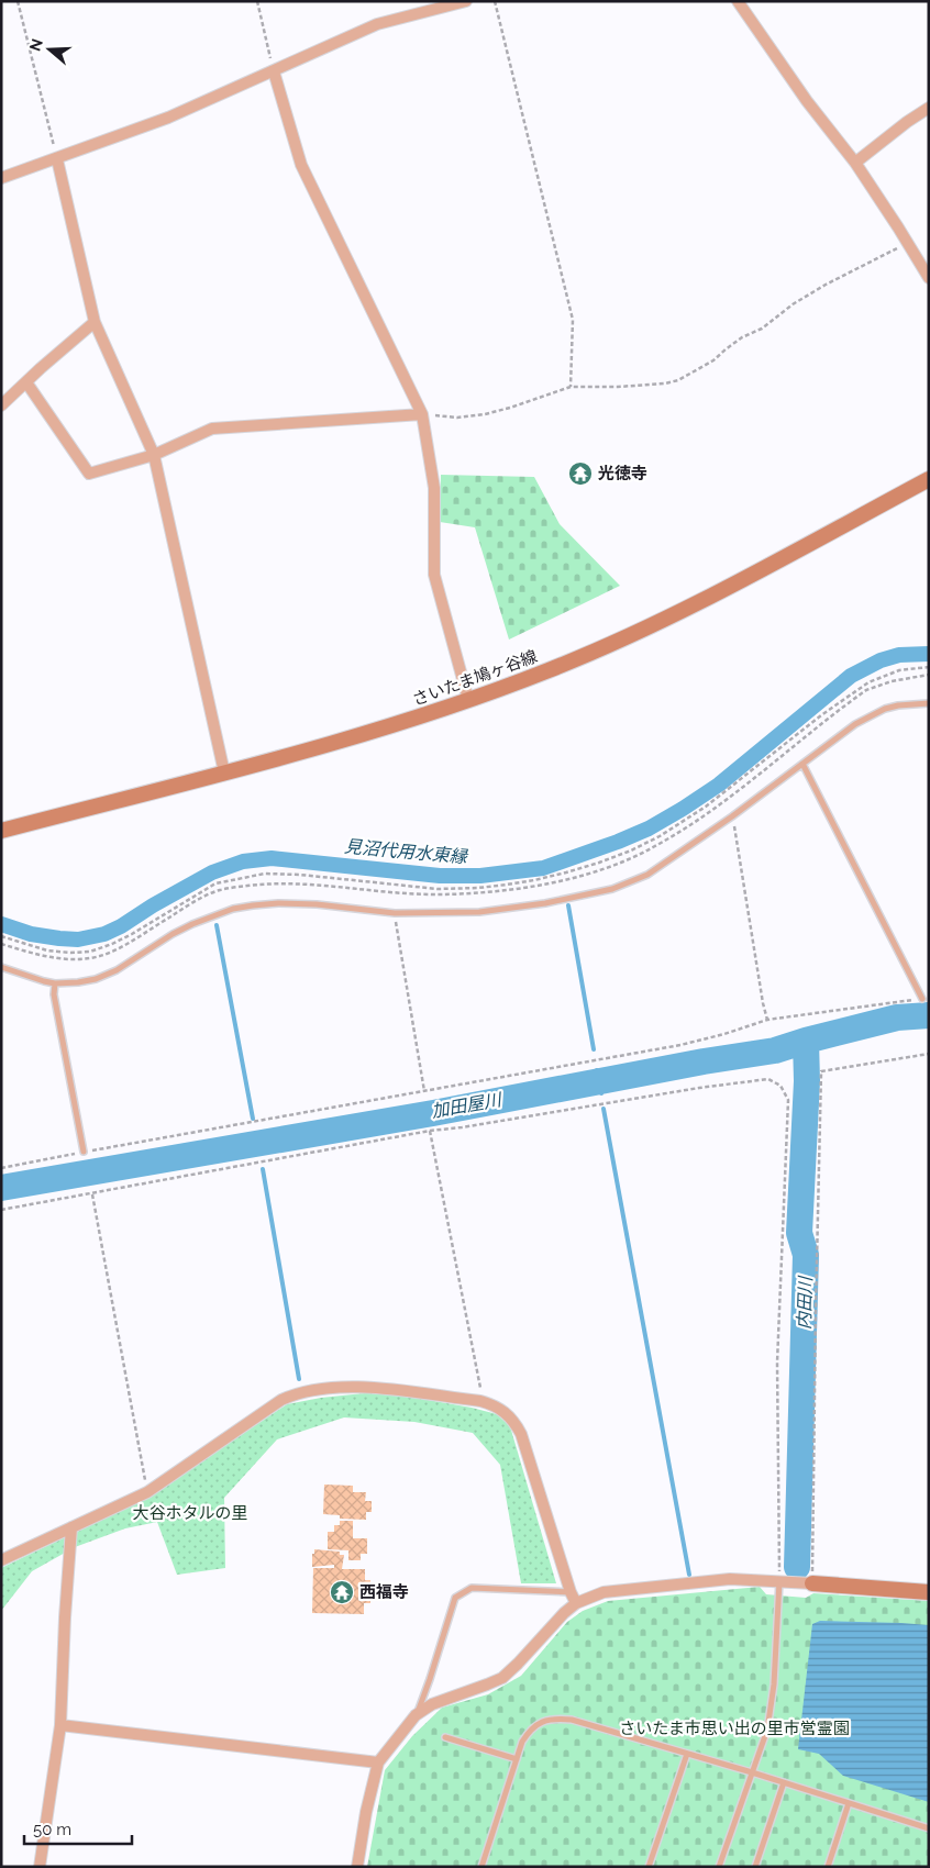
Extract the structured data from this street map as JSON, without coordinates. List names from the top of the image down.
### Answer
{
  "streets": {
    "main road": ["さいたま鳩ヶ谷線"]
  },
  "water": ["見沼代用水東縁", "加田屋川", "内田川"],
  "parks": ["大谷ホタルの里", "さいたま市思い出の里市営霊園"],
  "places": {
    "temple": ["光徳寺", "西福寺"]
  },
  "scale_bar": "50 m",
  "north": "left"
}
